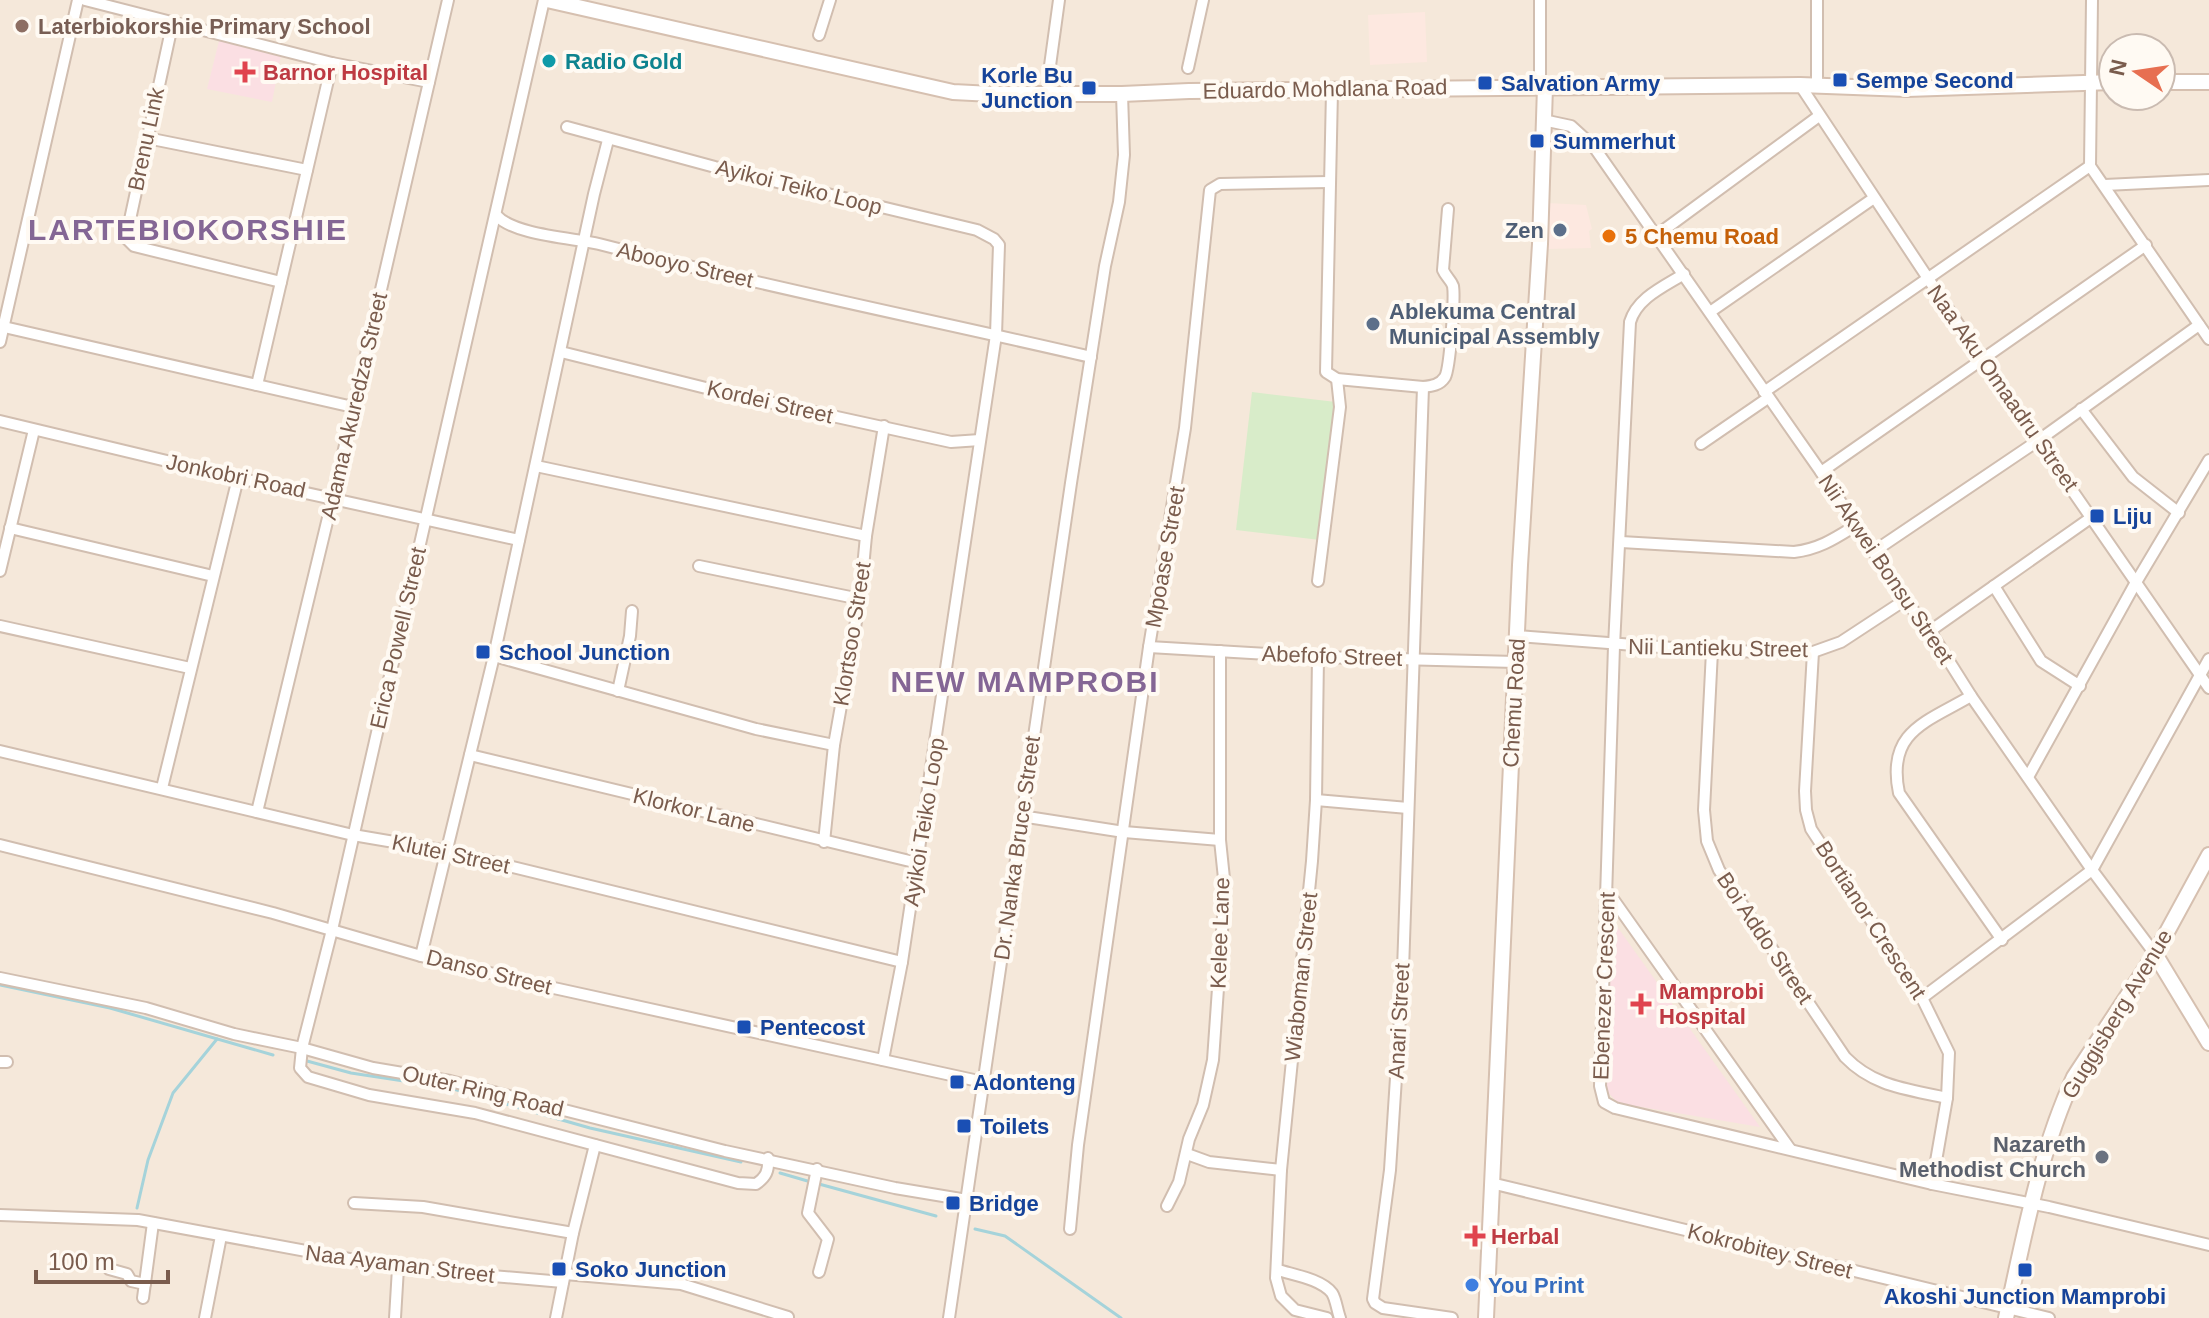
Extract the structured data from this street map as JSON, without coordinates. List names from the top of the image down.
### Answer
{
  "streets": {
    "main road": [
      "Eduardo Mohdlana Road",
      "Nii Akwei Bonsu Street",
      "Chemu Road",
      "Guggisberg Avenue"
    ],
    "street": [
      "Brenu Link",
      "Ayikoi Teiko Loop",
      "Abooyo Street",
      "Naa Aku Omaadru Street",
      "Kordei Street",
      "Adama Akuredza Street",
      "Jonkobri Road",
      "Mpoase Street",
      "Klortsoo Street",
      "Erica Powell Street",
      "Nii Lantieku Street",
      "Abefofo Street",
      "Klorkor Lane",
      "Dr. Nanka Bruce Street",
      "Klutei Street",
      "Bortianor Crescent",
      "Kelee Lane",
      "Boi Addo Street",
      "Danso Street",
      "Wiaboman Street",
      "Ebenezer Crescent",
      "Anari Street",
      "Outer Ring Road",
      "Kokrobitey Street",
      "Naa Ayaman Street"
    ]
  },
  "crossings": [
    ["Eduardo Mohdlana Road", "Naa Aku Omaadru Street"],
    ["Eduardo Mohdlana Road", "Chemu Road"],
    ["Eduardo Mohdlana Road", "Dr. Nanka Bruce Street"],
    ["Ayikoi Teiko Loop", "Abooyo Street"],
    ["Ayikoi Teiko Loop", "Kordei Street"],
    ["Ayikoi Teiko Loop", "Klorkor Lane"],
    ["Ayikoi Teiko Loop", "Klutei Street"],
    ["Ayikoi Teiko Loop", "Danso Street"],
    ["Abooyo Street", "Erica Powell Street"],
    ["Abooyo Street", "Dr. Nanka Bruce Street"],
    ["Kordei Street", "Klortsoo Street"],
    ["Adama Akuredza Street", "Jonkobri Road"],
    ["Adama Akuredza Street", "Klutei Street"],
    ["Jonkobri Road", "Erica Powell Street"],
    ["Mpoase Street", "Abefofo Street"],
    ["Nii Akwei Bonsu Street", "Nii Lantieku Street"],
    ["Nii Akwei Bonsu Street", "Chemu Road"],
    ["Nii Akwei Bonsu Street", "Ebenezer Crescent"],
    ["Nii Akwei Bonsu Street", "Guggisberg Avenue"],
    ["Klortsoo Street", "Klorkor Lane"],
    ["Erica Powell Street", "Klutei Street"],
    ["Erica Powell Street", "Danso Street"],
    ["Erica Powell Street", "Outer Ring Road"],
    ["Nii Lantieku Street", "Chemu Road"],
    ["Nii Lantieku Street", "Bortianor Crescent"],
    ["Nii Lantieku Street", "Boi Addo Street"],
    ["Nii Lantieku Street", "Ebenezer Crescent"],
    ["Abefofo Street", "Chemu Road"],
    ["Abefofo Street", "Kelee Lane"],
    ["Abefofo Street", "Wiaboman Street"],
    ["Abefofo Street", "Anari Street"],
    ["Chemu Road", "Kokrobitey Street"],
    ["Dr. Nanka Bruce Street", "Danso Street"],
    ["Dr. Nanka Bruce Street", "Outer Ring Road"],
    ["Bortianor Crescent", "Boi Addo Street"],
    ["Bortianor Crescent", "Ebenezer Crescent"],
    ["Ebenezer Crescent", "Guggisberg Avenue"],
    ["Guggisberg Avenue", "Kokrobitey Street"]
  ],
  "districts": ["LARTEBIOKORSHIE", "NEW MAMPROBI"],
  "places": {
    "other": [
      "Laterbiokorshie Primary School",
      "Radio Gold",
      "Zen",
      "5 Chemu Road",
      "Ablekuma Central Municipal Assembly",
      "Nazareth Methodist Church",
      "You Print"
    ],
    "health": ["Barnor Hospital", "Mamprobi Hospital", "Herbal"],
    "transit": [
      "Sempe Second",
      "Salvation Army",
      "Korle Bu Junction",
      "Summerhut",
      "Liju",
      "School Junction",
      "Pentecost",
      "Adonteng",
      "Toilets",
      "Bridge",
      "Soko Junction",
      "Akoshi Junction Mamprobi"
    ]
  },
  "scale_bar": "100 m",
  "north": "left"
}
